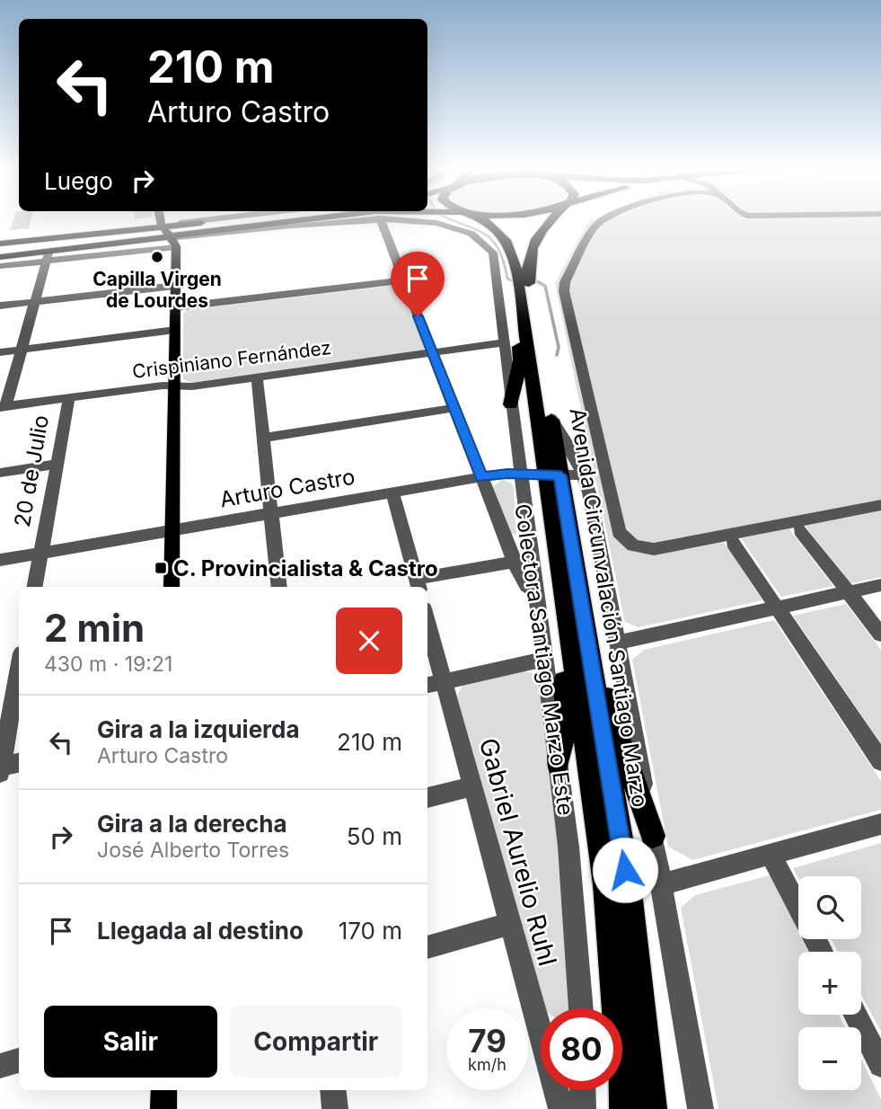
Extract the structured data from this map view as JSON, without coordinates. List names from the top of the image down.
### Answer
{
  "streets": {
    "highway": ["Avenida Circunvalación Santiago Marzo"],
    "street": [
      "Crispiniano Fernández",
      "20 de Julio",
      "Arturo Castro",
      "Colectora Santiago Marzo Este",
      "Gabriel Aurelio Ruhl"
    ]
  },
  "crossings": [
    ["Crispiniano Fernández", "20 de Julio"],
    ["Crispiniano Fernández", "Colectora Santiago Marzo Este"],
    ["20 de Julio", "Arturo Castro"],
    ["Arturo Castro", "Avenida Circunvalación Santiago Marzo"],
    ["Arturo Castro", "Colectora Santiago Marzo Este"]
  ],
  "places": {
    "other": ["Capilla Virgen de Lourdes"],
    "transit": ["C. Provincialista & Castro"]
  },
  "page": {
    "turn": ["210 m", "Arturo Castro"],
    "then": "Luego",
    "heading": ["2 min", "430 m · 19:21"],
    "list": [
      {
        "name": "Gira a la izquierda",
        "note": "Arturo Castro",
        "value": "210 m"
      },
      {
        "name": "Gira a la derecha",
        "note": "José Alberto Torres",
        "value": "50 m"
      },
      {
        "name": "Llegada al destino",
        "value": "170 m"
      }
    ],
    "map_buttons": ["+", "−"],
    "buttons": ["Salir", "Compartir"],
    "speed": "79 km/h",
    "limit": "80"
  }
}
